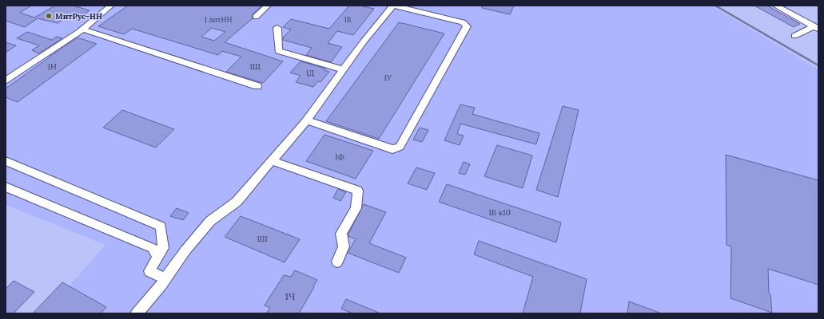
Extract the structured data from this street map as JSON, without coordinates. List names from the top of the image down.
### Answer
{
  "places": ["МитРус-НН"],
  "house_numbers": [
    "1 литНН",
    "1В",
    "1Н",
    "1Щ",
    "1Д",
    "1У",
    "1Ф",
    "1В к10",
    "1Ш",
    "1Ч"
  ]
}
